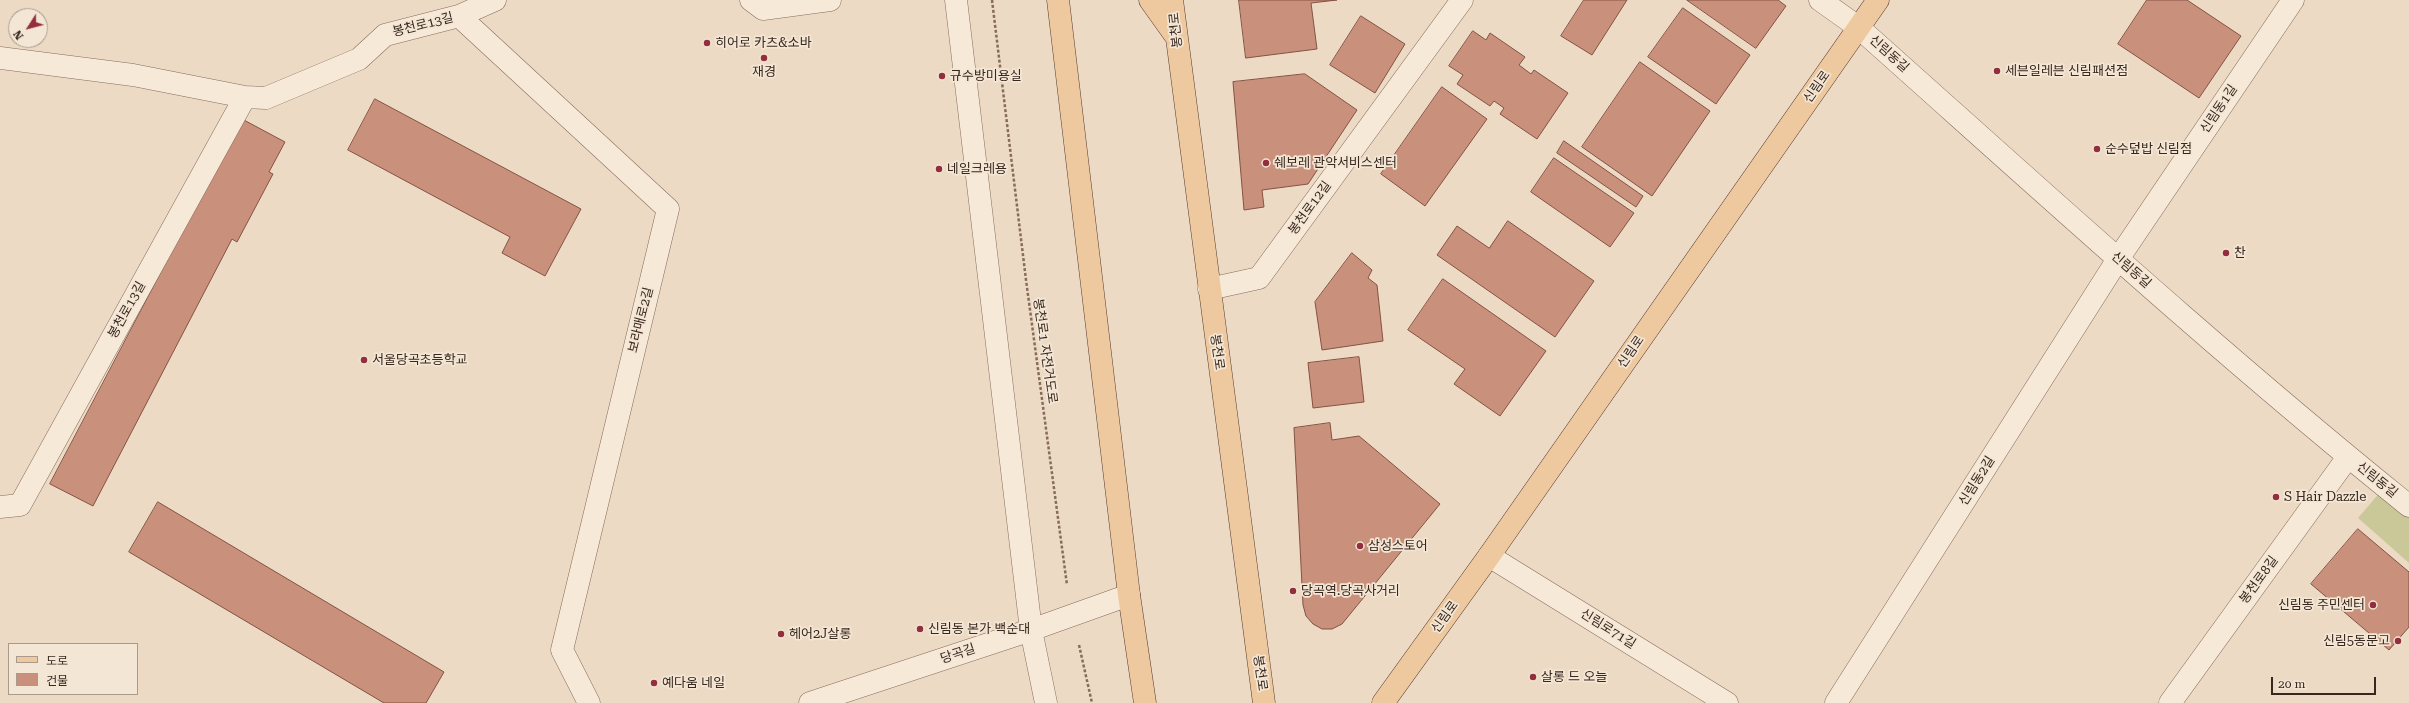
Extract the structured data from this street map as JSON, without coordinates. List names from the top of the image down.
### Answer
{
  "streets": {
    "main road": ["봉천로", "신림로"],
    "street": [
      "봉천로13길",
      "신림동길",
      "신림동1길",
      "봉천로12길",
      "보라매로2길",
      "신림동2길",
      "봉천로8길",
      "신림로71길",
      "당곡길"
    ],
    "path": ["봉천로1 자전거도로"]
  },
  "crossings": [
    ["봉천로13길", "보라매로2길"],
    ["봉천로", "봉천로12길"],
    ["신림동길", "신림로"],
    ["신림동길", "신림동1길"],
    ["신림동길", "신림동2길"],
    ["신림동길", "봉천로8길"],
    ["신림로", "신림로71길"],
    ["신림동1길", "신림동2길"],
    ["봉천로1 자전거도로", "당곡길"]
  ],
  "places": [
    "히어로 카츠&소바",
    "재경",
    "세븐일레븐 신림패션점",
    "규수방미용실",
    "순수덮밥 신림점",
    "쉐보레 관악서비스센터",
    "네일크레용",
    "찬",
    "서울당곡초등학교",
    "S Hair Dazzle",
    "삼성스토어",
    "당곡역.당곡사거리",
    "신림동 주민센터",
    "신림동 본가 백순대",
    "헤어2J살롱",
    "신림5동문고",
    "살롱 드 오늘",
    "예다움 네일"
  ],
  "legend": ["도로", "건물"],
  "scale_bar": "20 m",
  "north": "bottom left"
}
